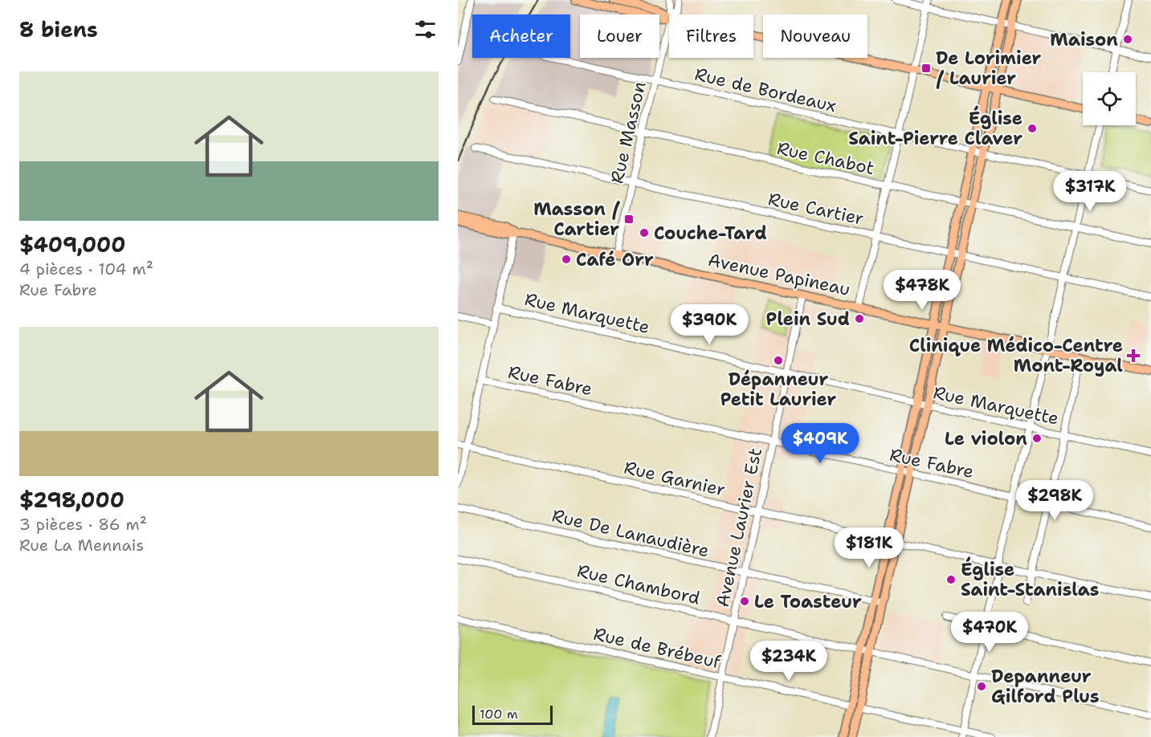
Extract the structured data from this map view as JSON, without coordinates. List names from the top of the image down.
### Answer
{
  "streets": {
    "main road": ["Avenue Papineau"],
    "street": [
      "Rue de Bordeaux",
      "Rue Masson",
      "Rue Chabot",
      "Rue Cartier",
      "Rue Marquette",
      "Rue Fabre",
      "Rue Garnier",
      "Avenue Laurier Est",
      "Rue De Lanaudière",
      "Rue Chambord",
      "Rue de Brébeuf"
    ]
  },
  "crossings": [
    ["Rue de Bordeaux", "Rue Masson"],
    ["Rue Masson", "Rue Chabot"],
    ["Rue Masson", "Rue Cartier"],
    ["Rue Masson", "Avenue Papineau"],
    ["Avenue Papineau", "Avenue Laurier Est"],
    ["Rue Marquette", "Avenue Laurier Est"],
    ["Rue Fabre", "Avenue Laurier Est"],
    ["Rue Garnier", "Avenue Laurier Est"],
    ["Avenue Laurier Est", "Rue De Lanaudière"],
    ["Avenue Laurier Est", "Rue Chambord"],
    ["Avenue Laurier Est", "Rue de Brébeuf"]
  ],
  "places": {
    "other": [
      "Maison",
      "Église Saint-Pierre Claver",
      "Couche-Tard",
      "Café Orr",
      "Plein Sud",
      "Dépanneur Petit Laurier",
      "Le violon",
      "Église Saint-Stanislas",
      "Le Toasteur",
      "Depanneur Gilford Plus"
    ],
    "transit": ["De Lorimier / Laurier", "Masson / Cartier"],
    "health": ["Clinique Médico-Centre Mont-Royal"]
  },
  "scale_bar": "100 m",
  "page": {
    "heading": "8 biens",
    "chip": [
      "Acheter",
      "Louer",
      "Filtres",
      "Nouveau"
    ],
    "list": [
      {
        "name": "$409,000",
        "note": "4 pièces · 104 m² · Rue Fabre"
      },
      {
        "name": "$298,000",
        "note": "3 pièces · 86 m² · Rue La Mennais"
      }
    ],
    "price": [
      "$317K",
      "$478K",
      "$390K",
      "$409K",
      "$298K",
      "$181K",
      "$470K",
      "$234K"
    ],
    "scale": "100 m"
  }
}
